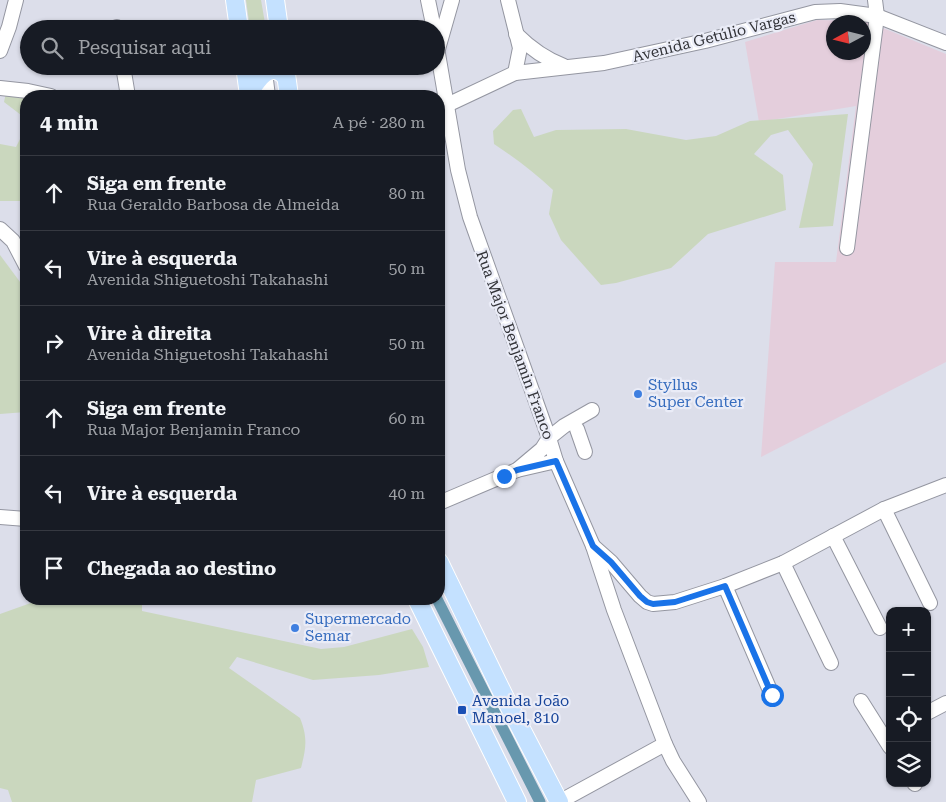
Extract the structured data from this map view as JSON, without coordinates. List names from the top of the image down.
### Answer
{
  "streets": {
    "street": ["Avenida Getúlio Vargas", "Rua Major Benjamin Franco"]
  },
  "crossings": [
    ["Avenida Getúlio Vargas", "Rua Major Benjamin Franco"]
  ],
  "places": {
    "other": ["Styllus Super Center", "Supermercado Semar"],
    "transit": ["Avenida João Manoel, 810"]
  },
  "north": "left",
  "page": {
    "search": "Pesquisar aqui",
    "heading": ["4 min", "A pé · 280 m"],
    "list": [
      ["Siga em frente", "Rua Geraldo Barbosa de Almeida", "80 m"],
      ["Vire à esquerda", "Avenida Shiguetoshi Takahashi", "50 m"],
      ["Vire à direita", "Avenida Shiguetoshi Takahashi", "50 m"],
      ["Siga em frente", "Rua Major Benjamin Franco", "60 m"],
      ["Vire à esquerda", "40 m"],
      "Chegada ao destino"
    ],
    "map_buttons": ["+", "−"]
  }
}
